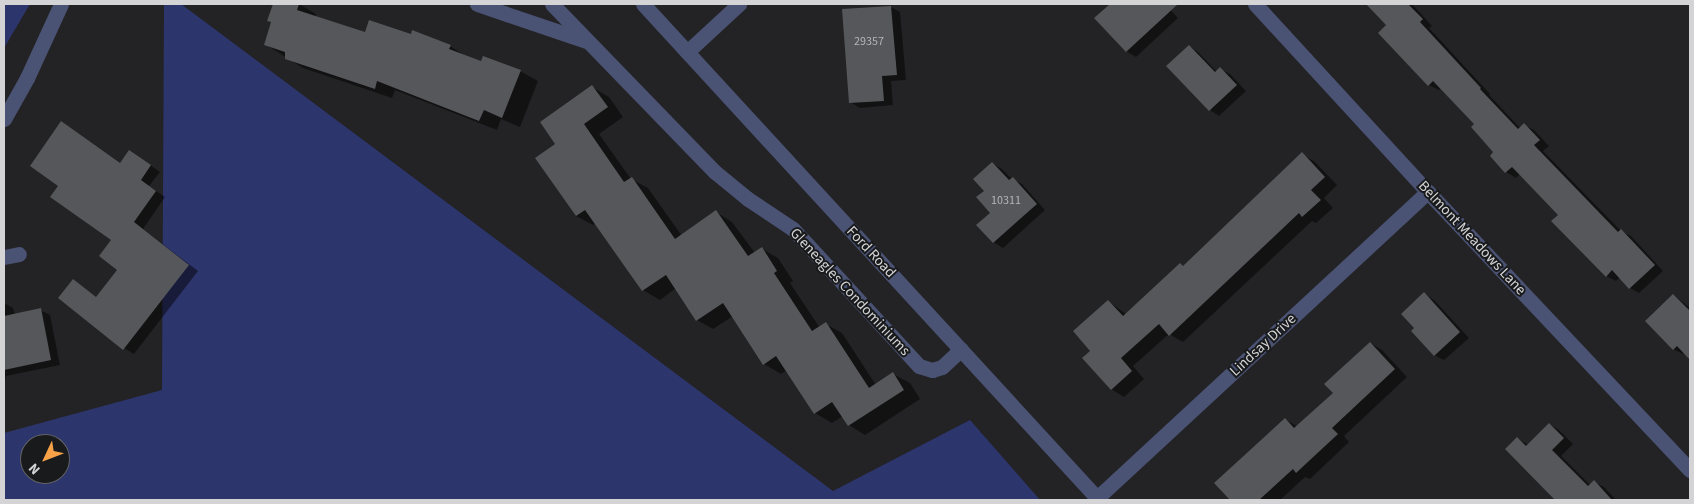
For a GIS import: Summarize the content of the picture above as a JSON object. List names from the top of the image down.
{
  "streets": {
    "street": [
      "Belmont Meadows Lane",
      "Ford Road",
      "Gleneagles Condominiums",
      "Lindsay Drive"
    ]
  },
  "crossings": [
    ["Belmont Meadows Lane", "Lindsay Drive"],
    ["Ford Road", "Gleneagles Condominiums"],
    ["Ford Road", "Lindsay Drive"]
  ],
  "house_numbers": ["29357", "10311"],
  "north": "bottom left"
}
